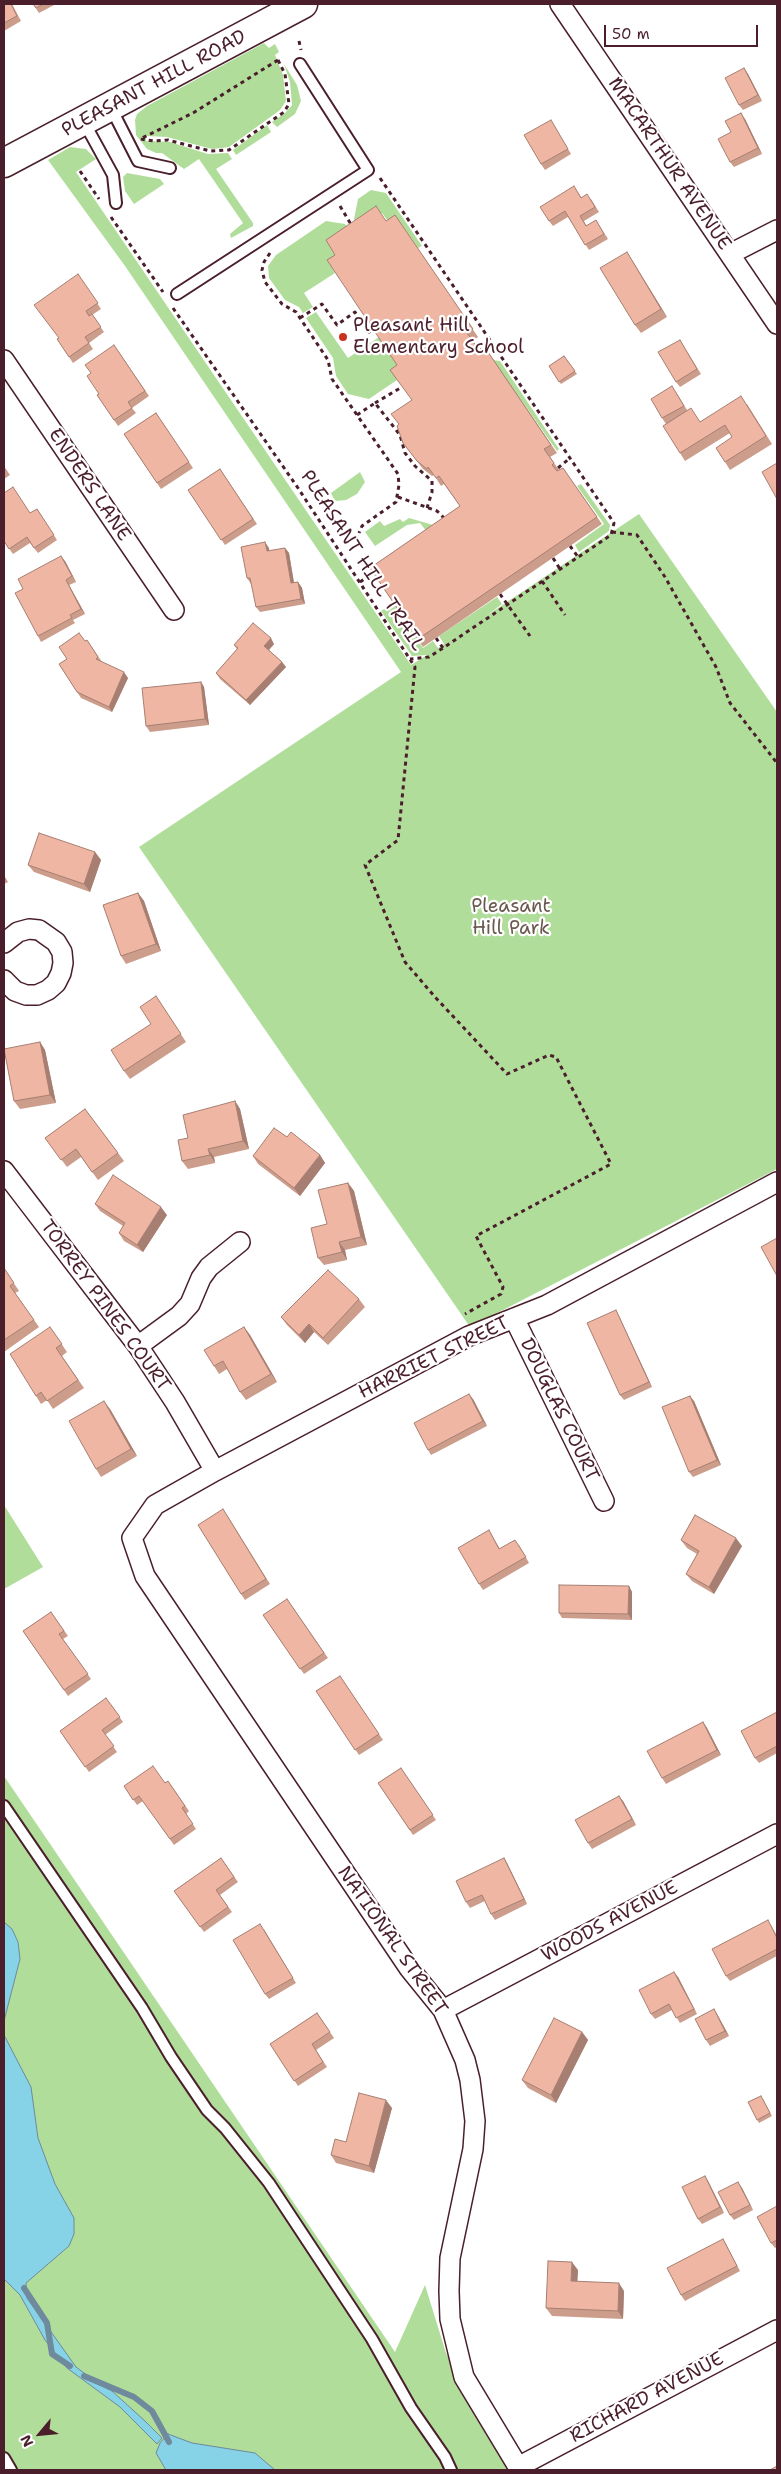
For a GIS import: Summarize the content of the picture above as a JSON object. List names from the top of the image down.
{
  "streets": {
    "street": [
      "PLEASANT HILL ROAD",
      "MACARTHUR AVENUE",
      "ENDERS LANE",
      "TORREY PINES COURT",
      "HARRIET STREET",
      "DOUGLAS COURT",
      "WOODS AVENUE",
      "NATIONAL STREET",
      "RICHARD AVENUE"
    ],
    "path": ["PLEASANT HILL TRAIL"]
  },
  "crossings": [
    ["TORREY PINES COURT", "HARRIET STREET"],
    ["HARRIET STREET", "DOUGLAS COURT"],
    ["HARRIET STREET", "NATIONAL STREET"],
    ["WOODS AVENUE", "NATIONAL STREET"],
    ["NATIONAL STREET", "RICHARD AVENUE"]
  ],
  "parks": ["Pleasant Hill Park"],
  "places": ["Pleasant Hill Elementary School"],
  "scale_bar": "50 m",
  "north": "bottom left"
}
